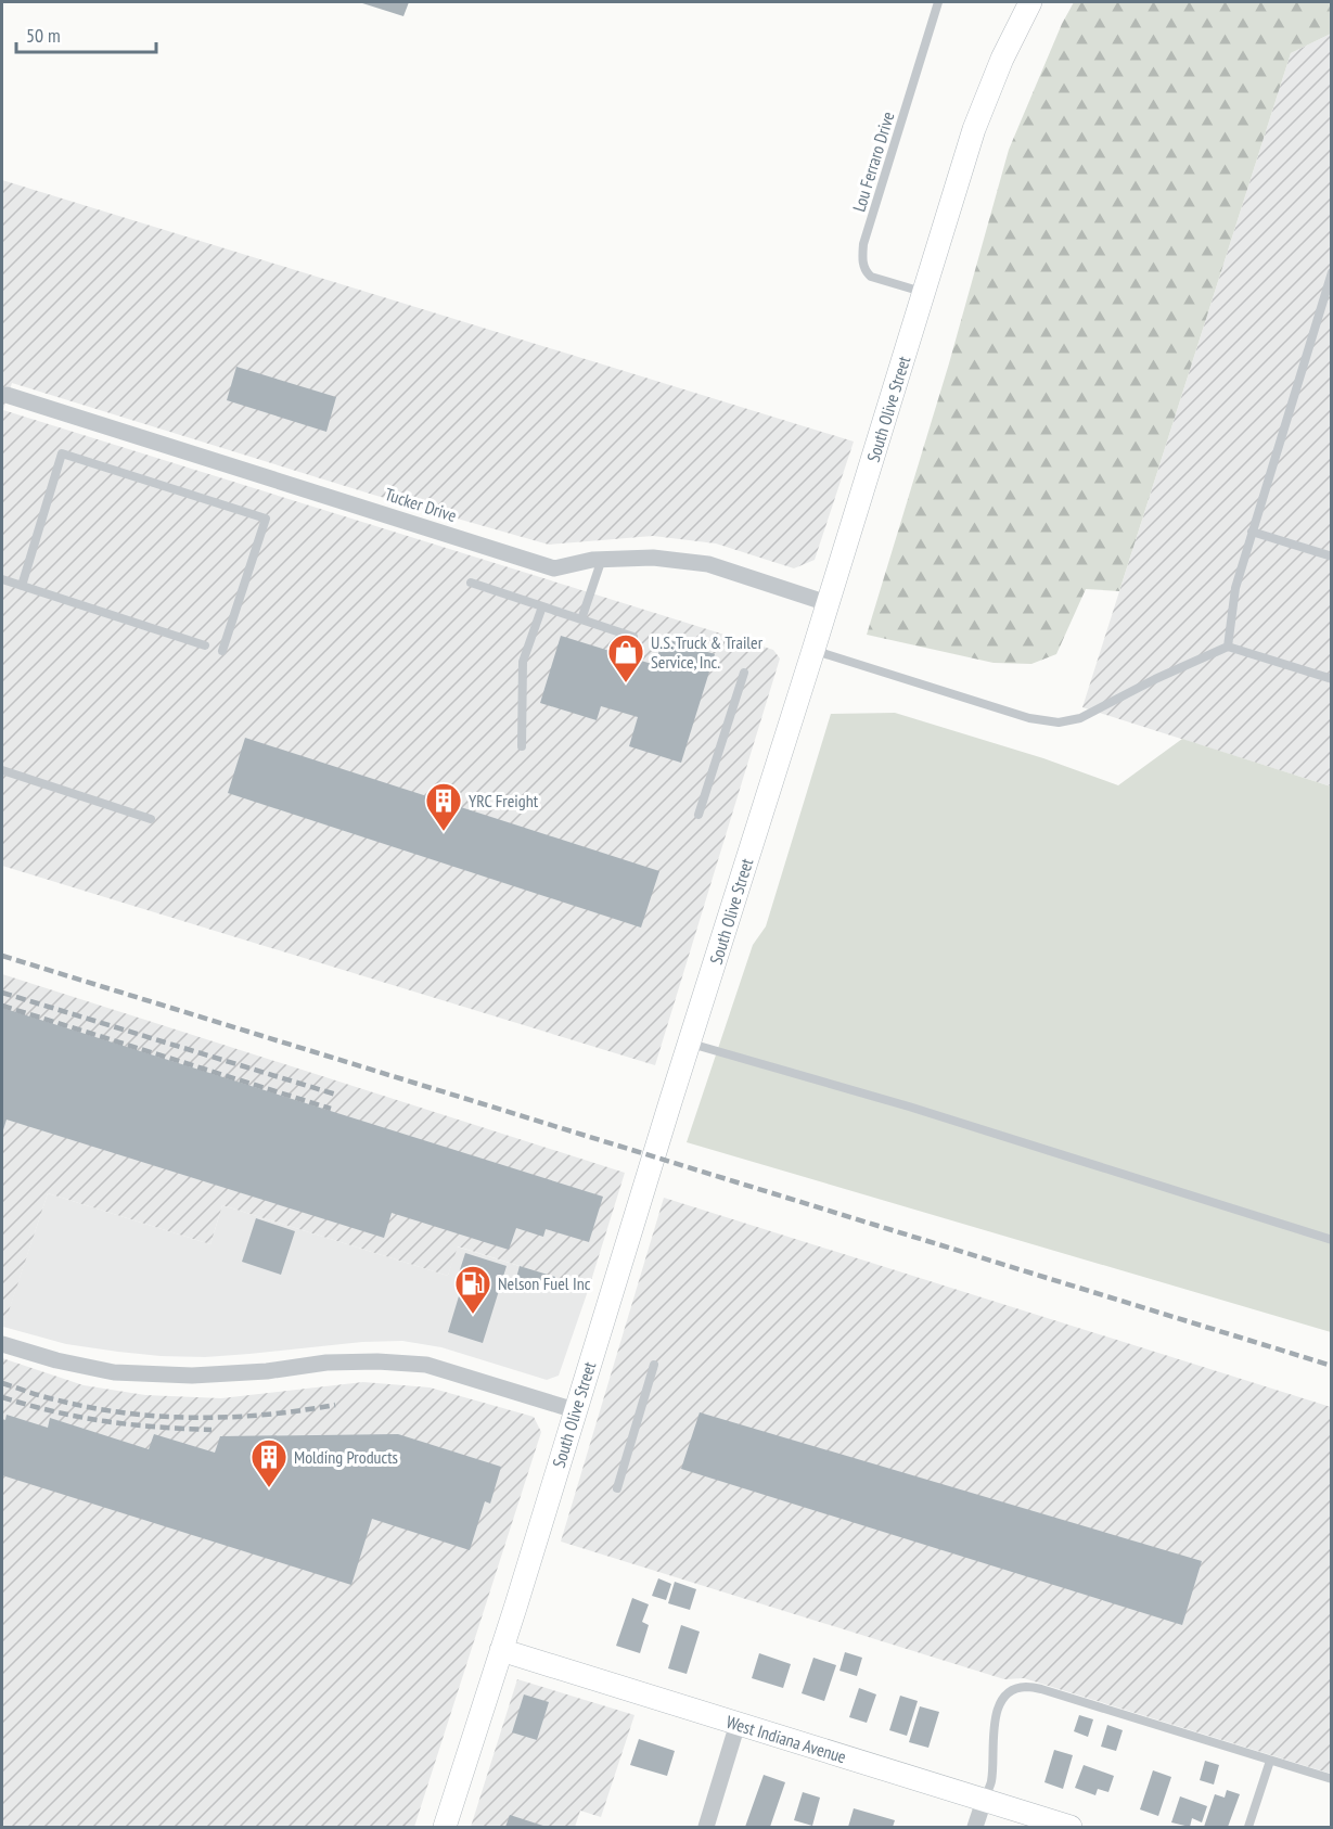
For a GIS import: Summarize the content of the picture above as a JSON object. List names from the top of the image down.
{
  "streets": {
    "street": ["South Olive Street", "Tucker Drive", "West Indiana Avenue"],
    "lane": ["Lou Ferraro Drive"]
  },
  "crossings": [
    ["Lou Ferraro Drive", "South Olive Street"],
    ["South Olive Street", "Tucker Drive"],
    ["South Olive Street", "West Indiana Avenue"]
  ],
  "places": {
    "shop": ["U.S. Truck & Trailer Service, Inc."],
    "building": ["YRC Freight", "Molding Products"],
    "fuel station": ["Nelson Fuel Inc"]
  },
  "scale_bar": "50 m"
}
